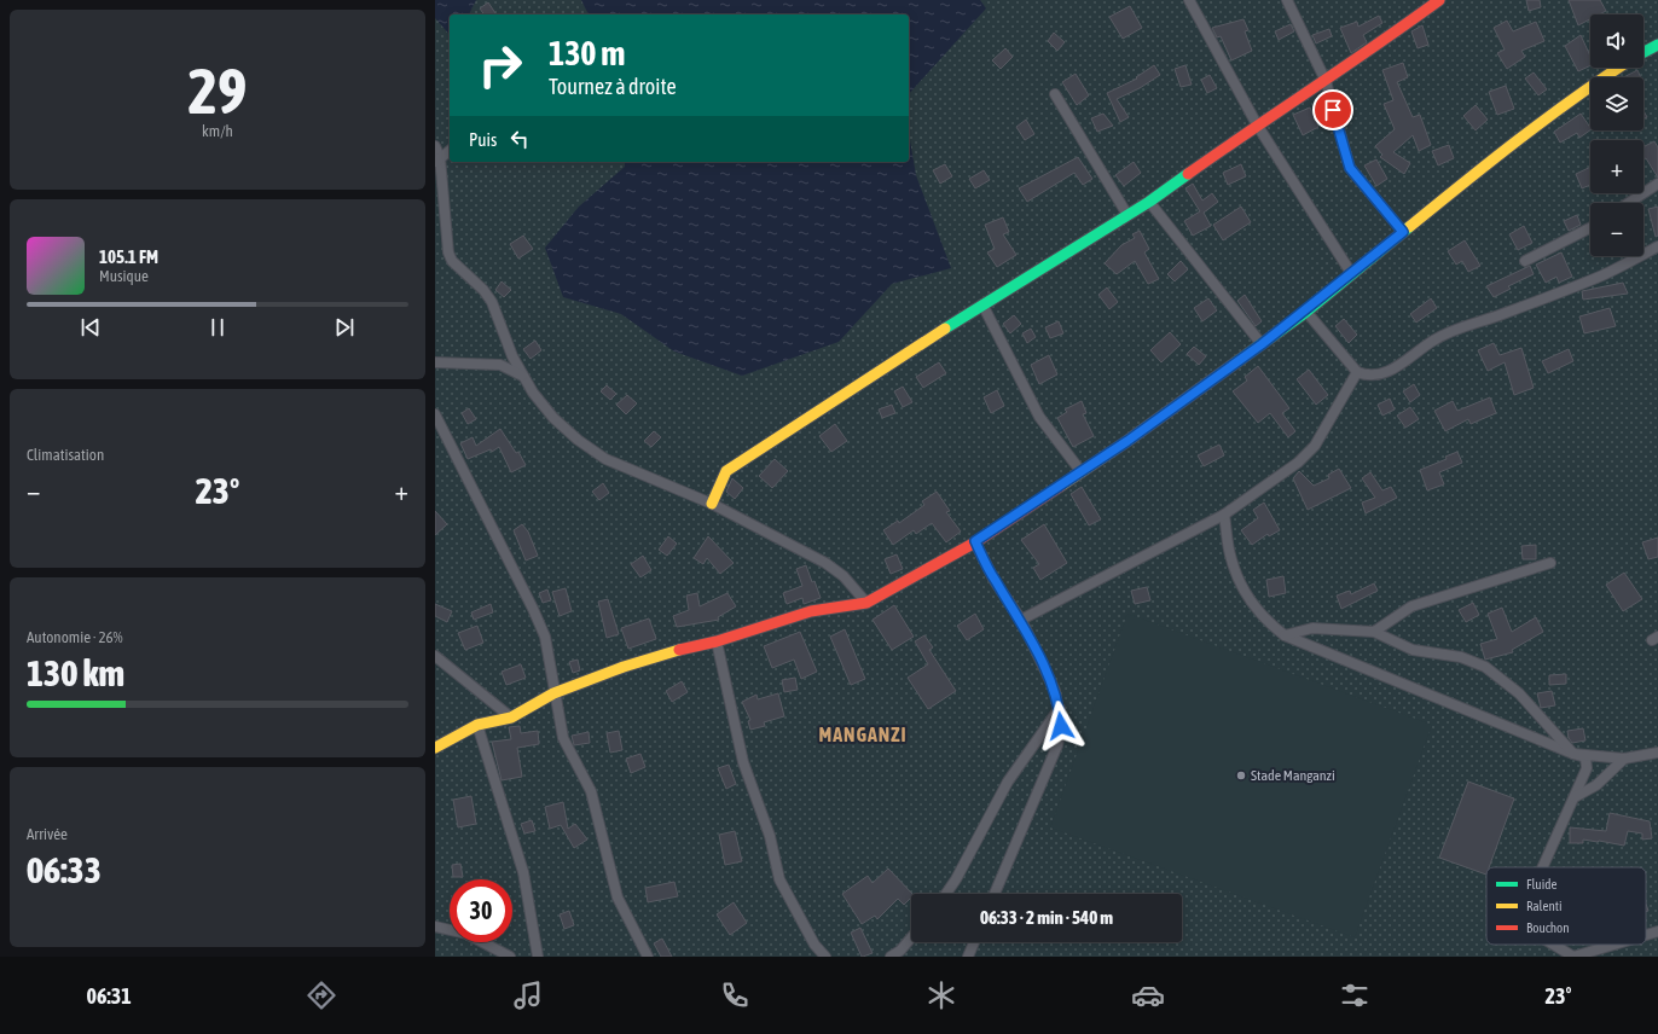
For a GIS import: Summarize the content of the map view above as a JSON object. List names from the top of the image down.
{
  "districts": ["MANGANZI"],
  "places": ["Stade Manganzi"],
  "legend": ["Fluide", "Ralenti", "Bouchon"],
  "page": {
    "tile": [
      ["29", "km/h"],
      "Climatisation",
      ["Autonomie · 26%", "130 km"],
      ["Arrivée", "06:33"]
    ],
    "map_buttons": ["+", "−"],
    "turn": ["130 m", "Tournez à droite"],
    "then": "Puis",
    "song": ["105.1 FM", "Musique"],
    "heat": ["−", "23°", "+"],
    "limit": "30",
    "trip": "06:33 · 2 min · 540 m",
    "tabs": ["06:31", "23°"]
  }
}
